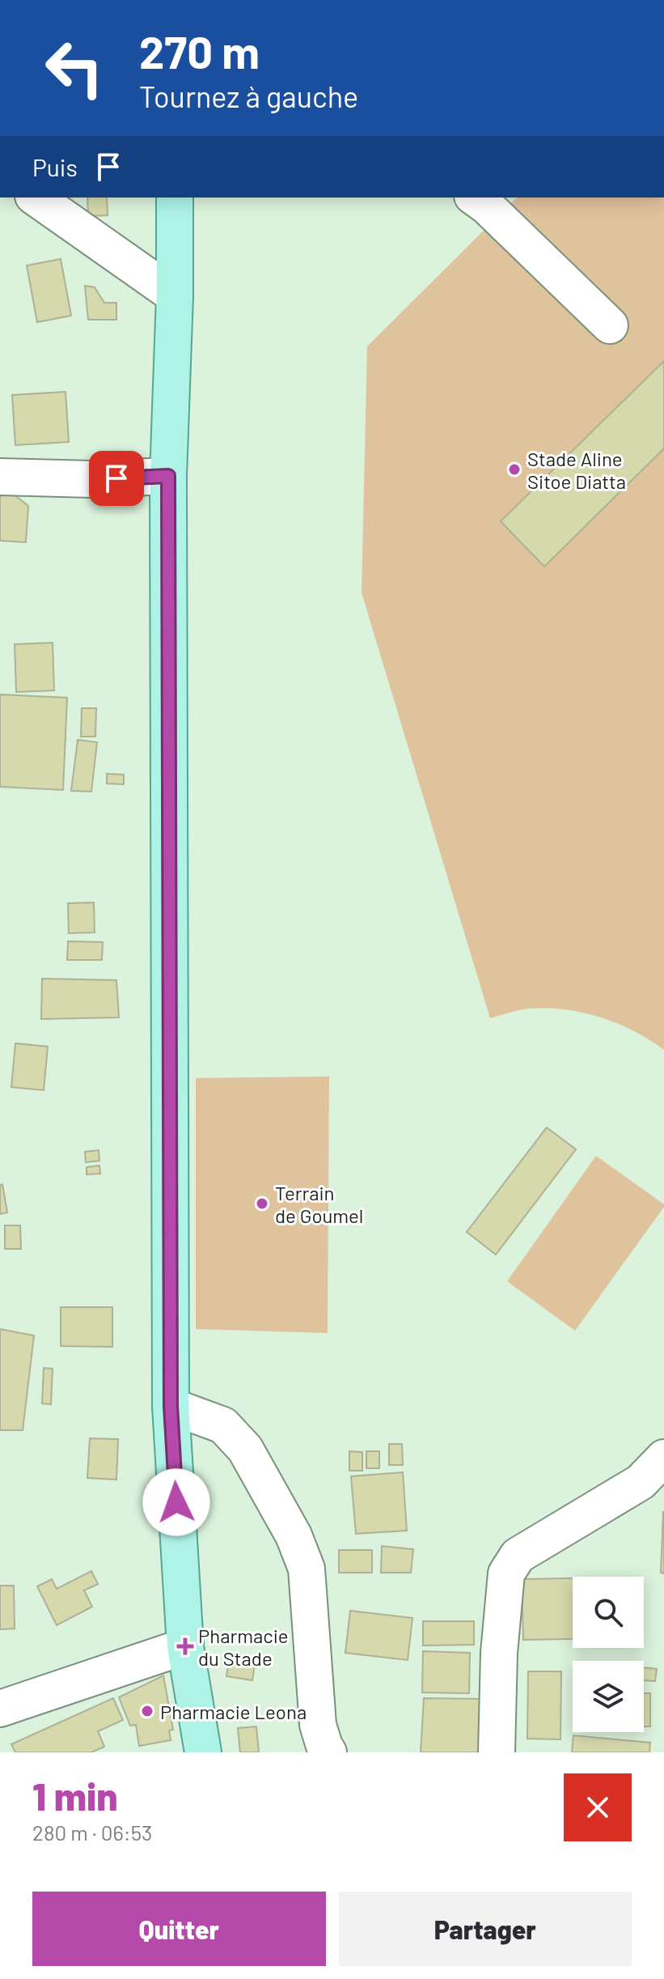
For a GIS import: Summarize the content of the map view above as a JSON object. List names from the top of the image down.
{
  "places": {
    "other": ["Stade Aline Sitoe Diatta", "Terrain de Goumel", "Pharmacie Leona"],
    "health": ["Pharmacie du Stade"]
  },
  "page": {
    "turn": ["270 m", "Tournez à gauche"],
    "then": "Puis",
    "heading": ["1 min", "280 m · 06:53"],
    "buttons": ["Quitter", "Partager"]
  }
}
